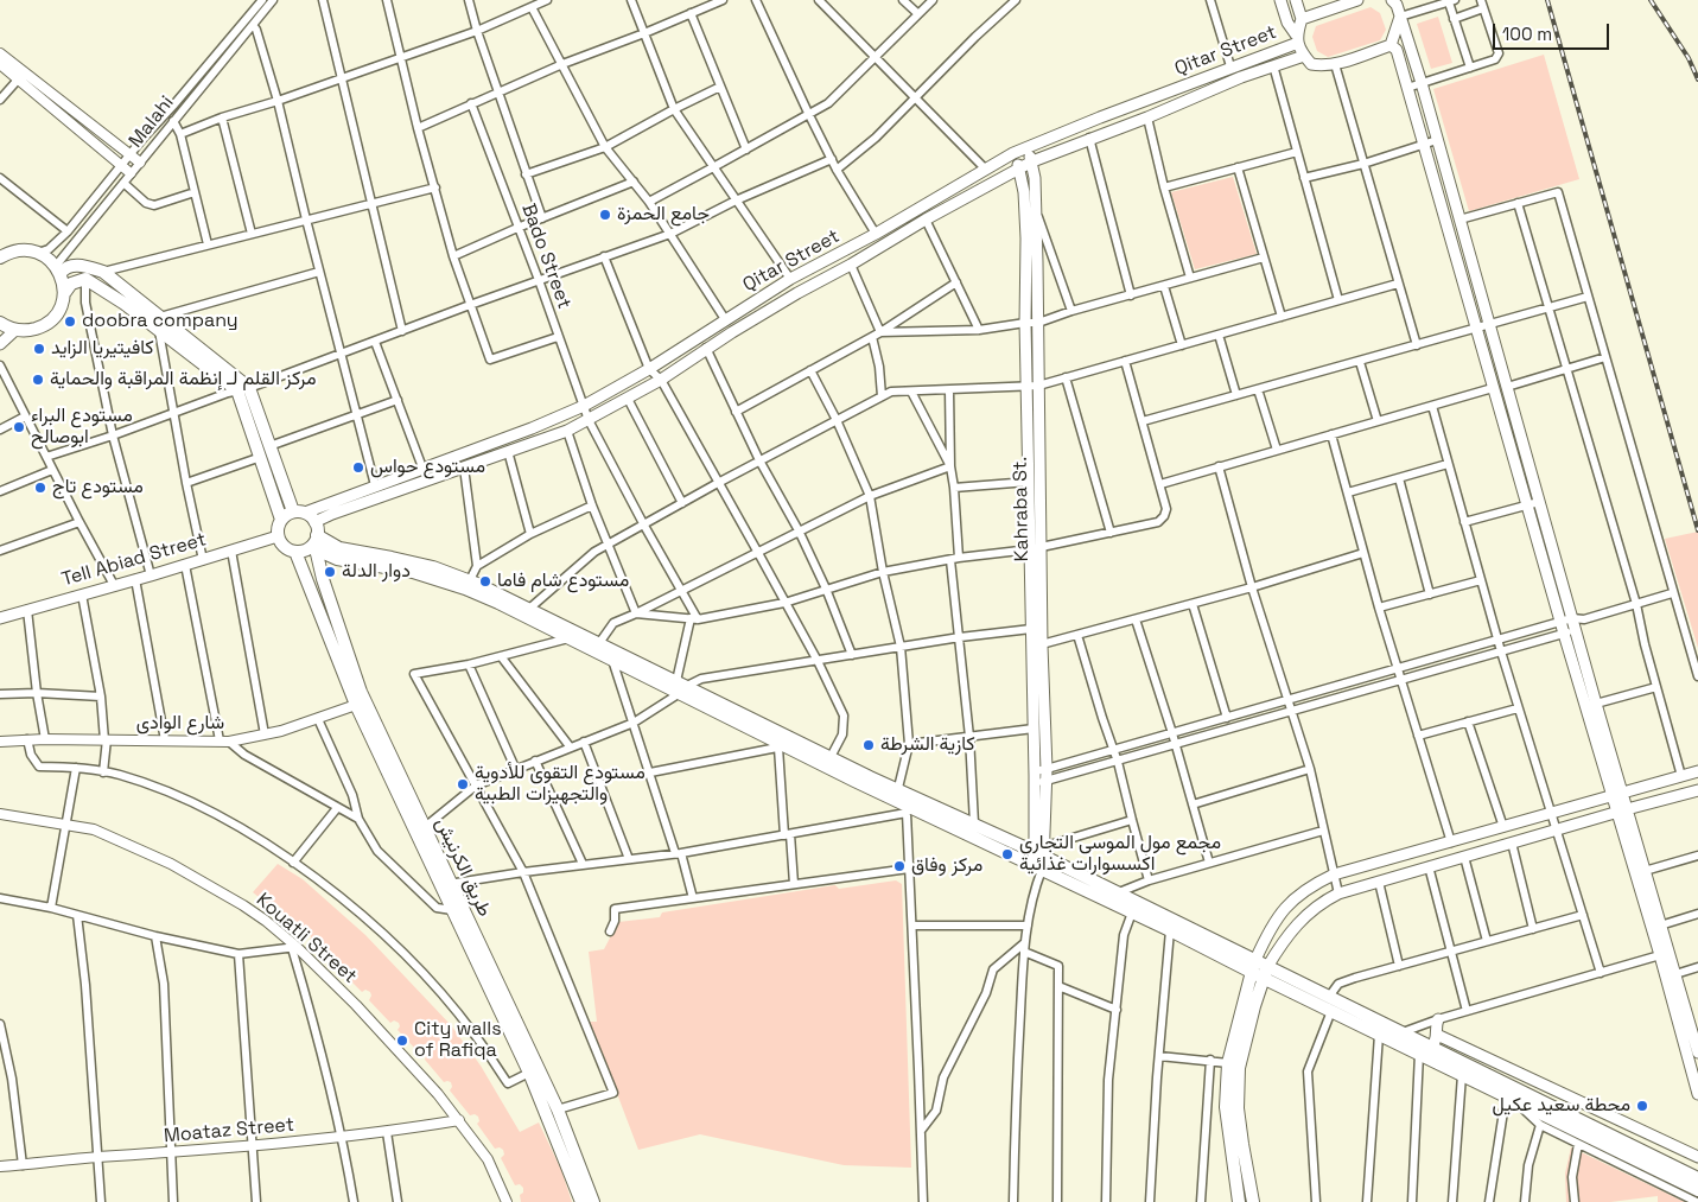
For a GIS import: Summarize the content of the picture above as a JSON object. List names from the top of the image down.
{
  "streets": {
    "main road": [
      "Qitar Street",
      "Kahraba St.",
      "Tell Abiad Street",
      "طريق الكرنيش"
    ],
    "street": [
      "Malahi",
      "Bado Street",
      "شارع الوادى",
      "Kouatli Street",
      "Moataz Street"
    ]
  },
  "crossings": [
    ["Qitar Street", "Bado Street"],
    ["Qitar Street", "Kahraba St."],
    ["Qitar Street", "Tell Abiad Street"],
    ["Qitar Street", "طريق الكرنيش"],
    ["Tell Abiad Street", "طريق الكرنيش"],
    ["شارع الوادى", "طريق الكرنيش"],
    ["Kouatli Street", "Moataz Street"]
  ],
  "places": [
    "جامع الحمزة",
    "doobra company",
    "كافيتيريا الزايد",
    "مركز القلم لـ إنظمة المراقبة والحماية",
    "مستودع البراء ابوصالح",
    "مستودع حواس",
    "مستودع تاج",
    "دوار الدلة",
    "مستودع شام فاما",
    "كازية الشرطة",
    "مستودع التقوى للأدوية والتجهيزات الطبية",
    "مجمع مول الموسى التجاري اكسسوارات غذائية",
    "مركز وفاق",
    "City walls of Rafiqa",
    "محطة سعيد عكيل"
  ],
  "scale_bar": "100 m"
}
